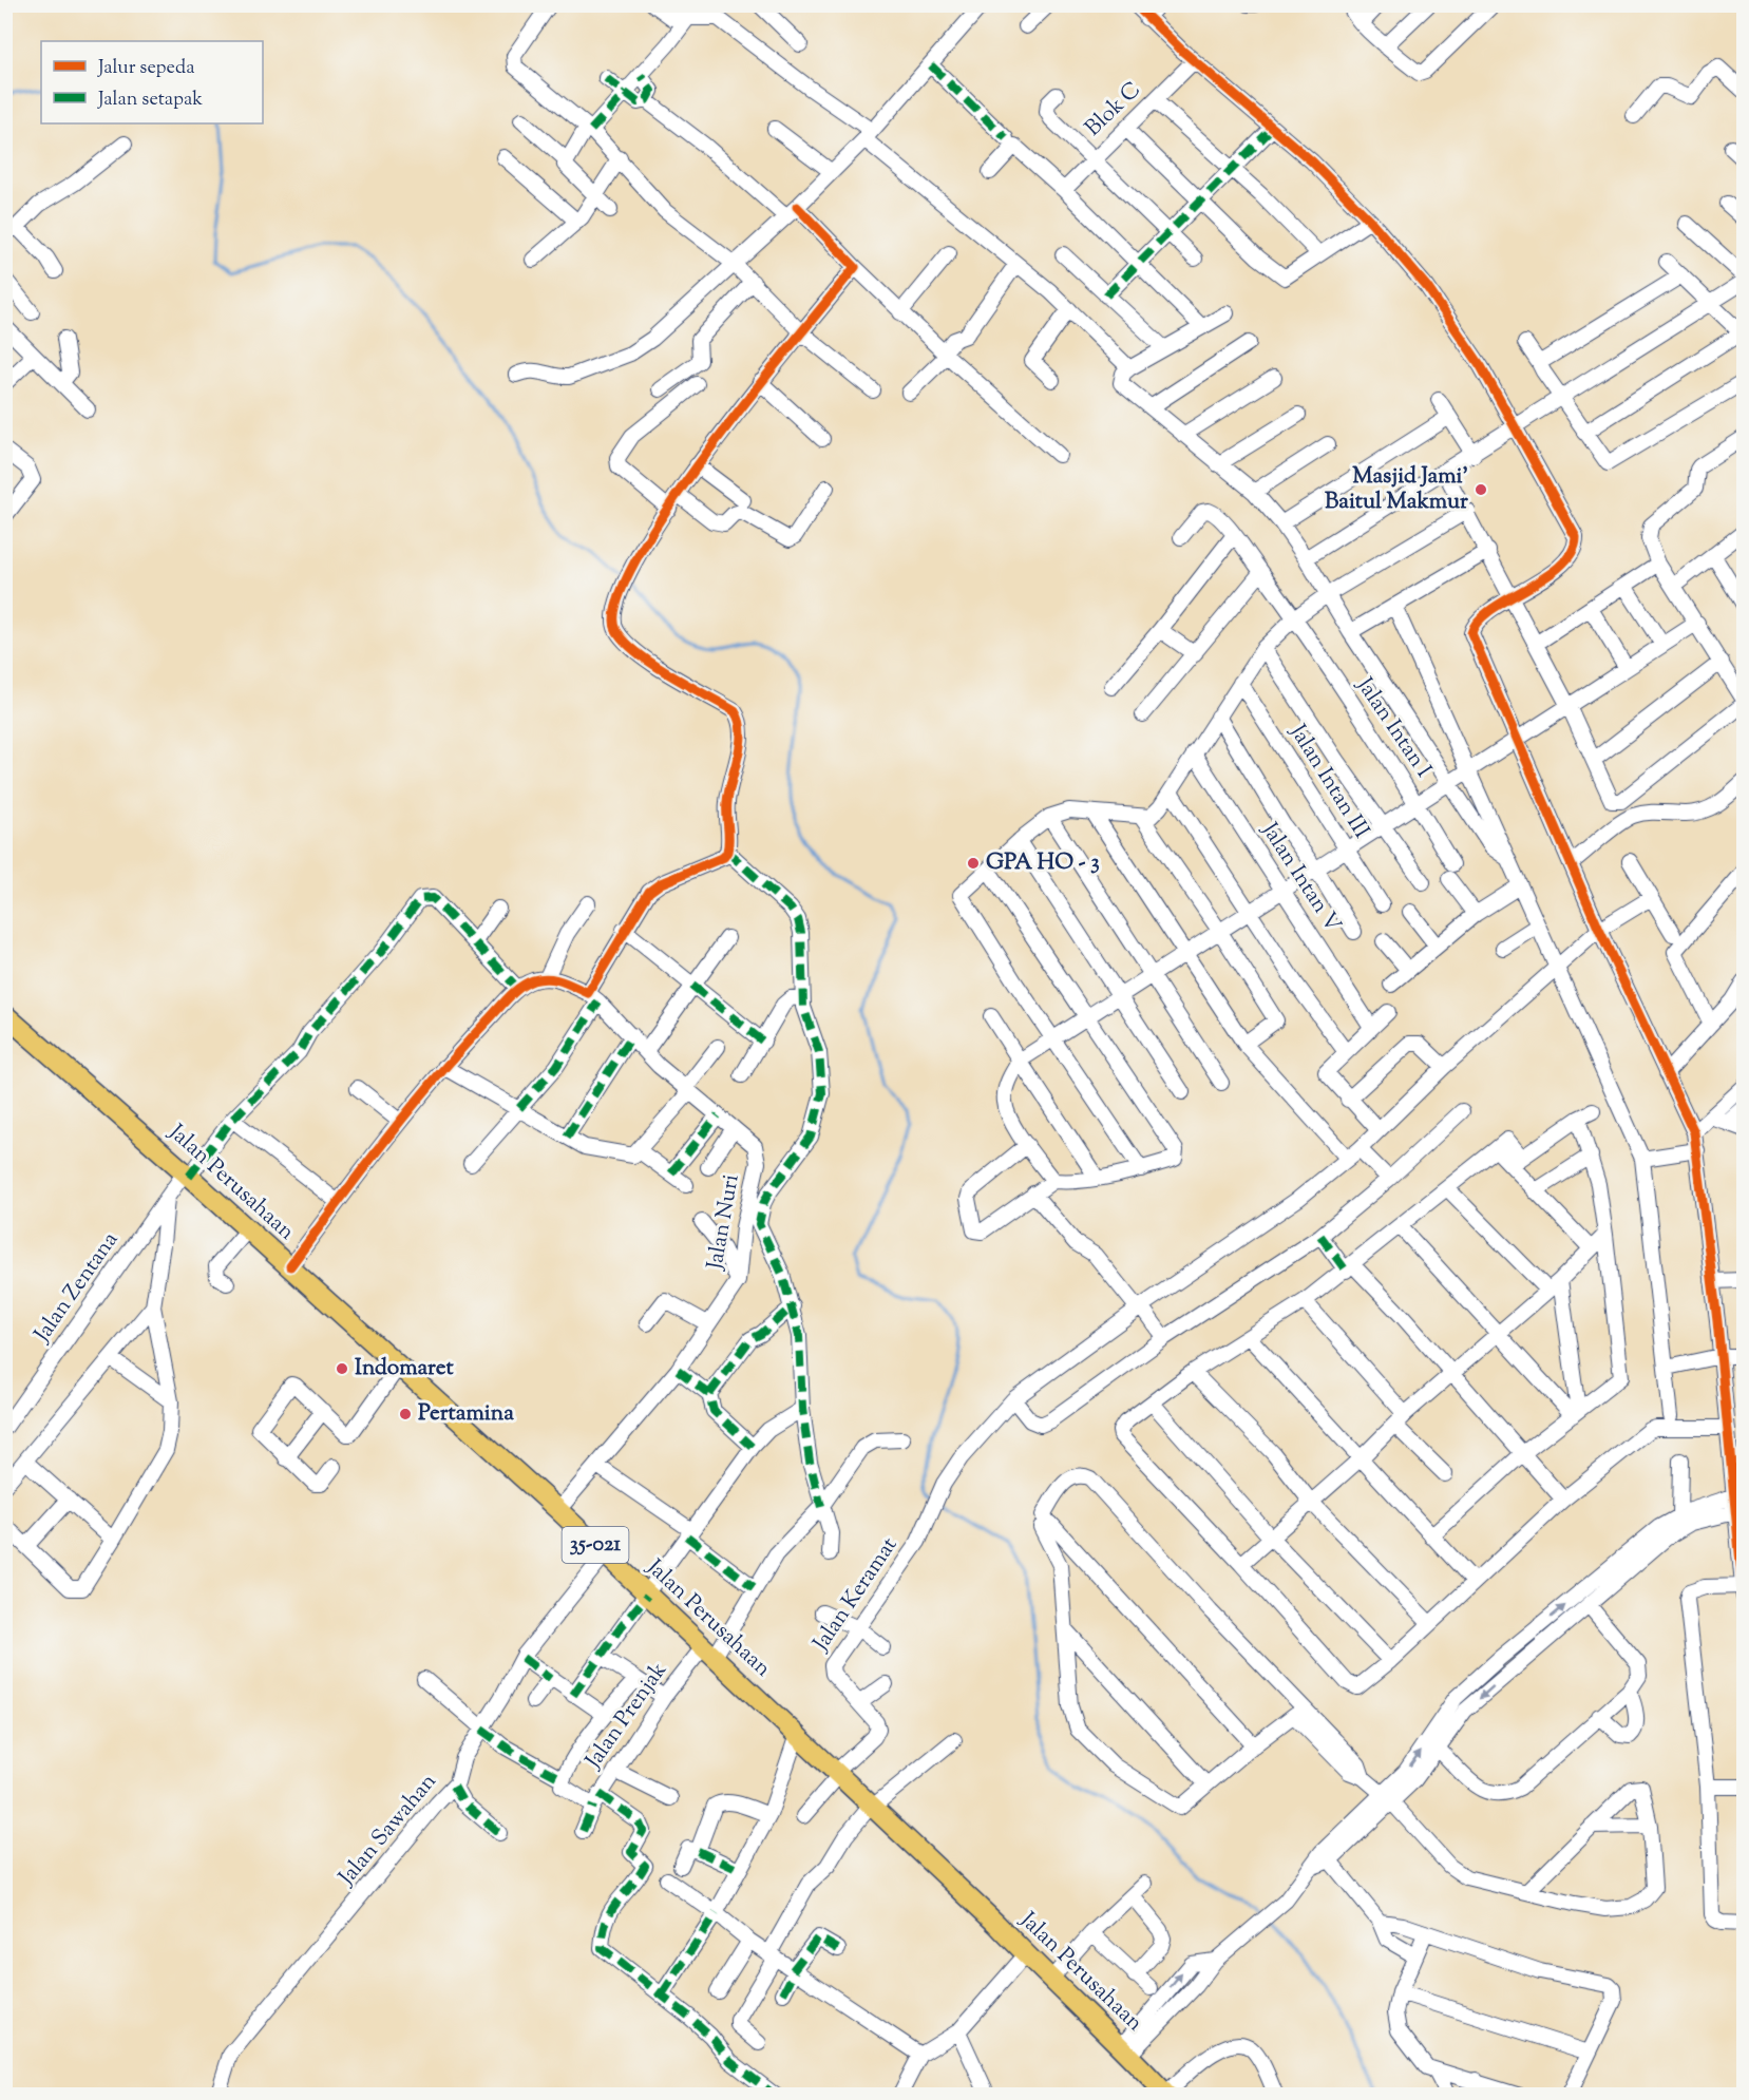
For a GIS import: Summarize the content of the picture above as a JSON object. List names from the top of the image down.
{
  "streets": {
    "main road": ["Jalan Perusahaan", "35-021"],
    "street": [
      "Blok C",
      "Jalan Intan I",
      "Jalan Intan III",
      "Jalan Intan V",
      "Jalan Nuri",
      "Jalan Zentana",
      "Jalan Keramat",
      "Jalan Prenjak",
      "Jalan Sawahan"
    ]
  },
  "crossings": [
    ["Jalan Perusahaan", "Jalan Nuri"],
    ["Jalan Perusahaan", "Jalan Zentana"],
    ["Jalan Perusahaan", "Jalan Keramat"],
    ["Jalan Perusahaan", "Jalan Prenjak"],
    ["Jalan Perusahaan", "Jalan Sawahan"]
  ],
  "places": [
    "Masjid Jami' Baitul Makmur",
    "GPA HO - 3",
    "Indomaret",
    "Pertamina"
  ],
  "legend": ["Jalur sepeda", "Jalan setapak"]
}
